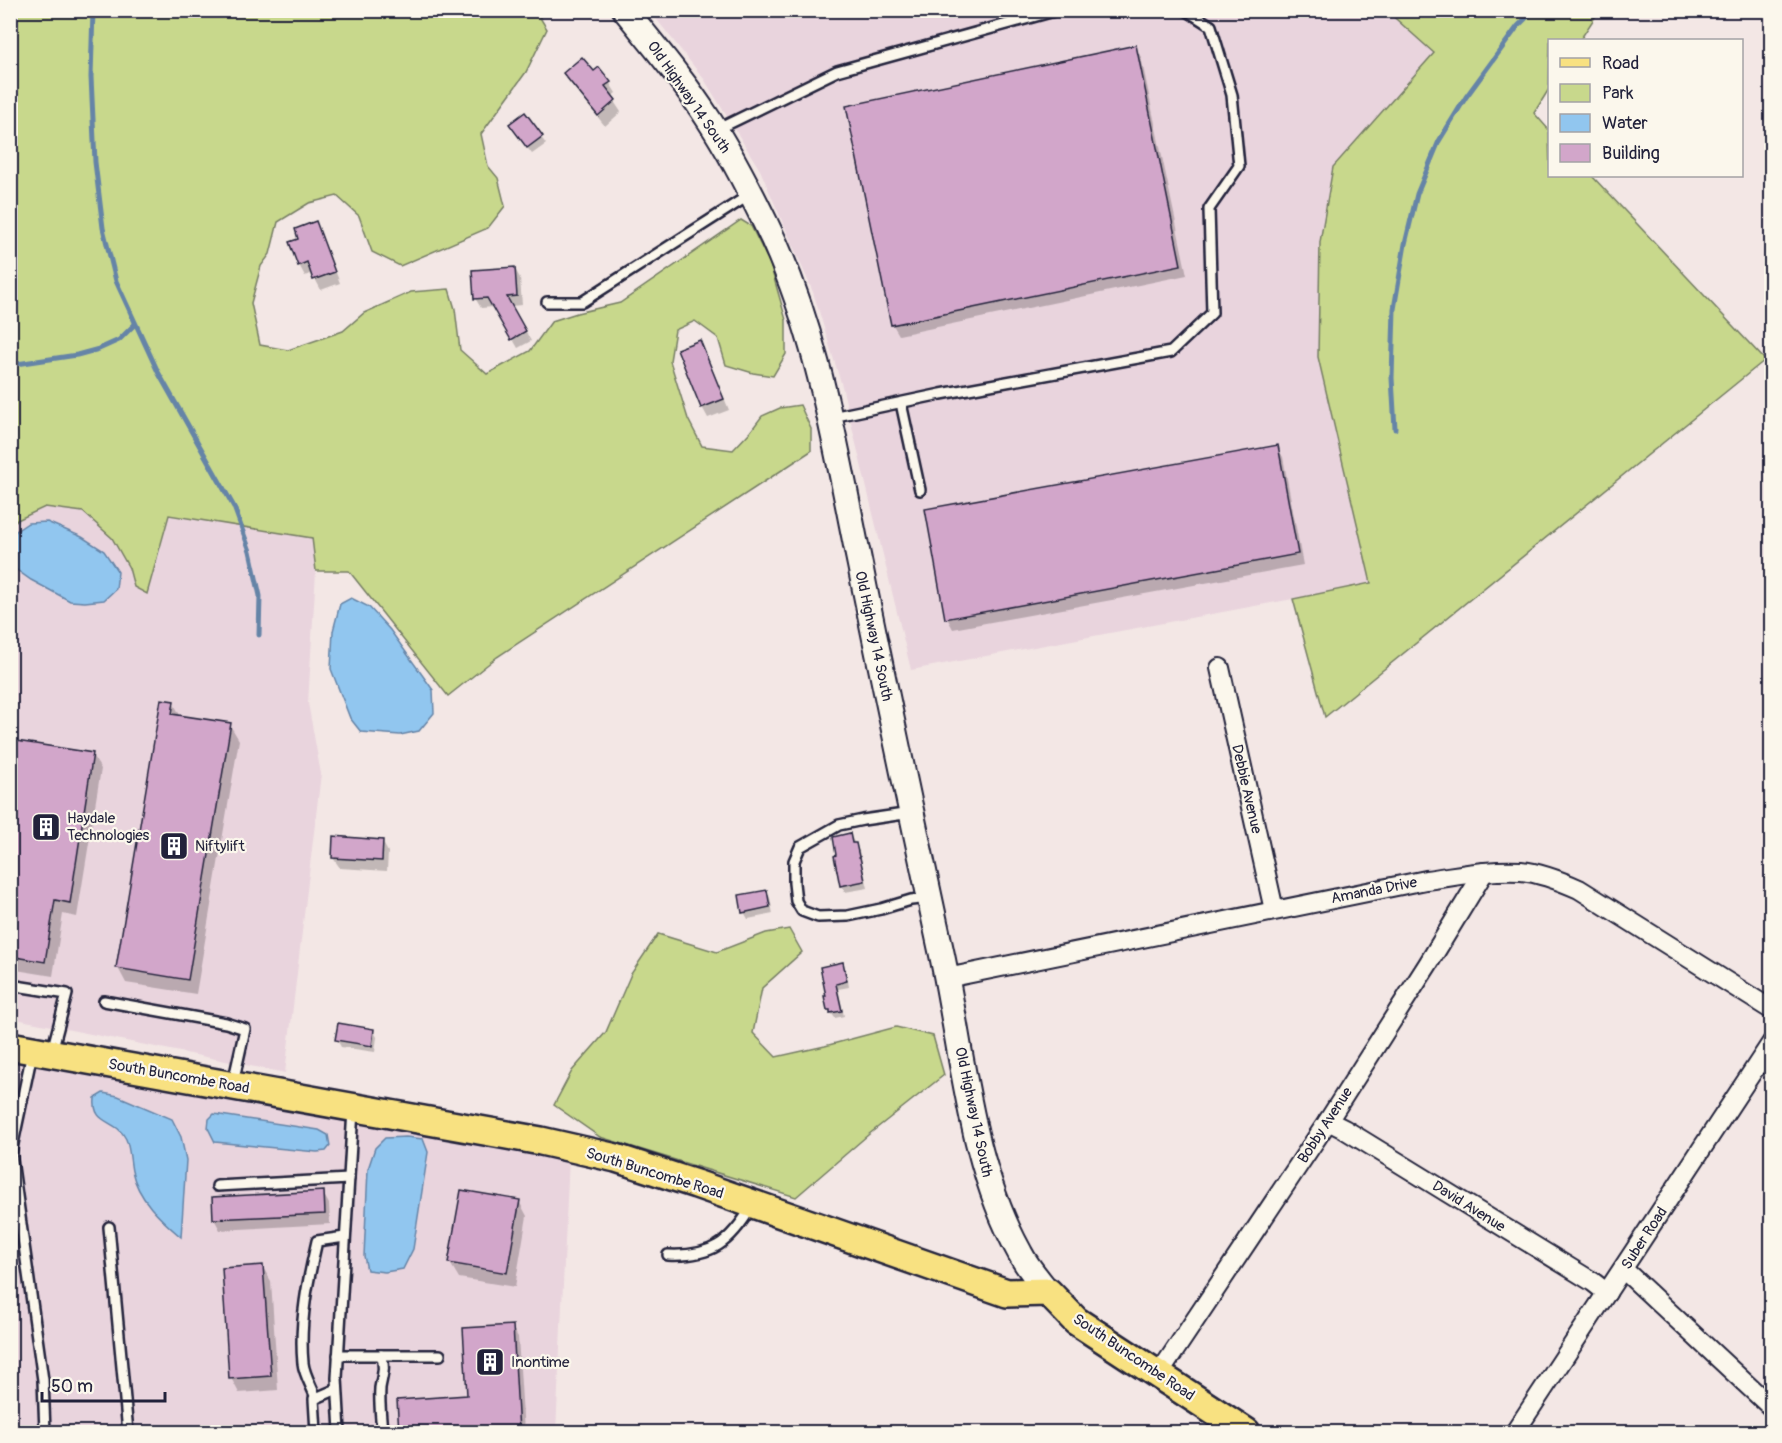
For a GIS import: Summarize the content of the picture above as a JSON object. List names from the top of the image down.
{
  "streets": {
    "main road": ["South Buncombe Road"],
    "street": [
      "Old Highway 14 South",
      "Debbie Avenue",
      "Amanda Drive",
      "Bobby Avenue",
      "David Avenue",
      "Suber Road"
    ]
  },
  "crossings": [
    ["Old Highway 14 South", "Amanda Drive"],
    ["Old Highway 14 South", "South Buncombe Road"],
    ["Debbie Avenue", "Amanda Drive"],
    ["Amanda Drive", "Bobby Avenue"],
    ["South Buncombe Road", "Bobby Avenue"],
    ["Bobby Avenue", "David Avenue"],
    ["David Avenue", "Suber Road"]
  ],
  "places": {
    "building": ["Haydale Technologies", "Niftylift", "Inontime"]
  },
  "legend": [
    "Road",
    "Park",
    "Water",
    "Building"
  ],
  "scale_bar": "50 m"
}
